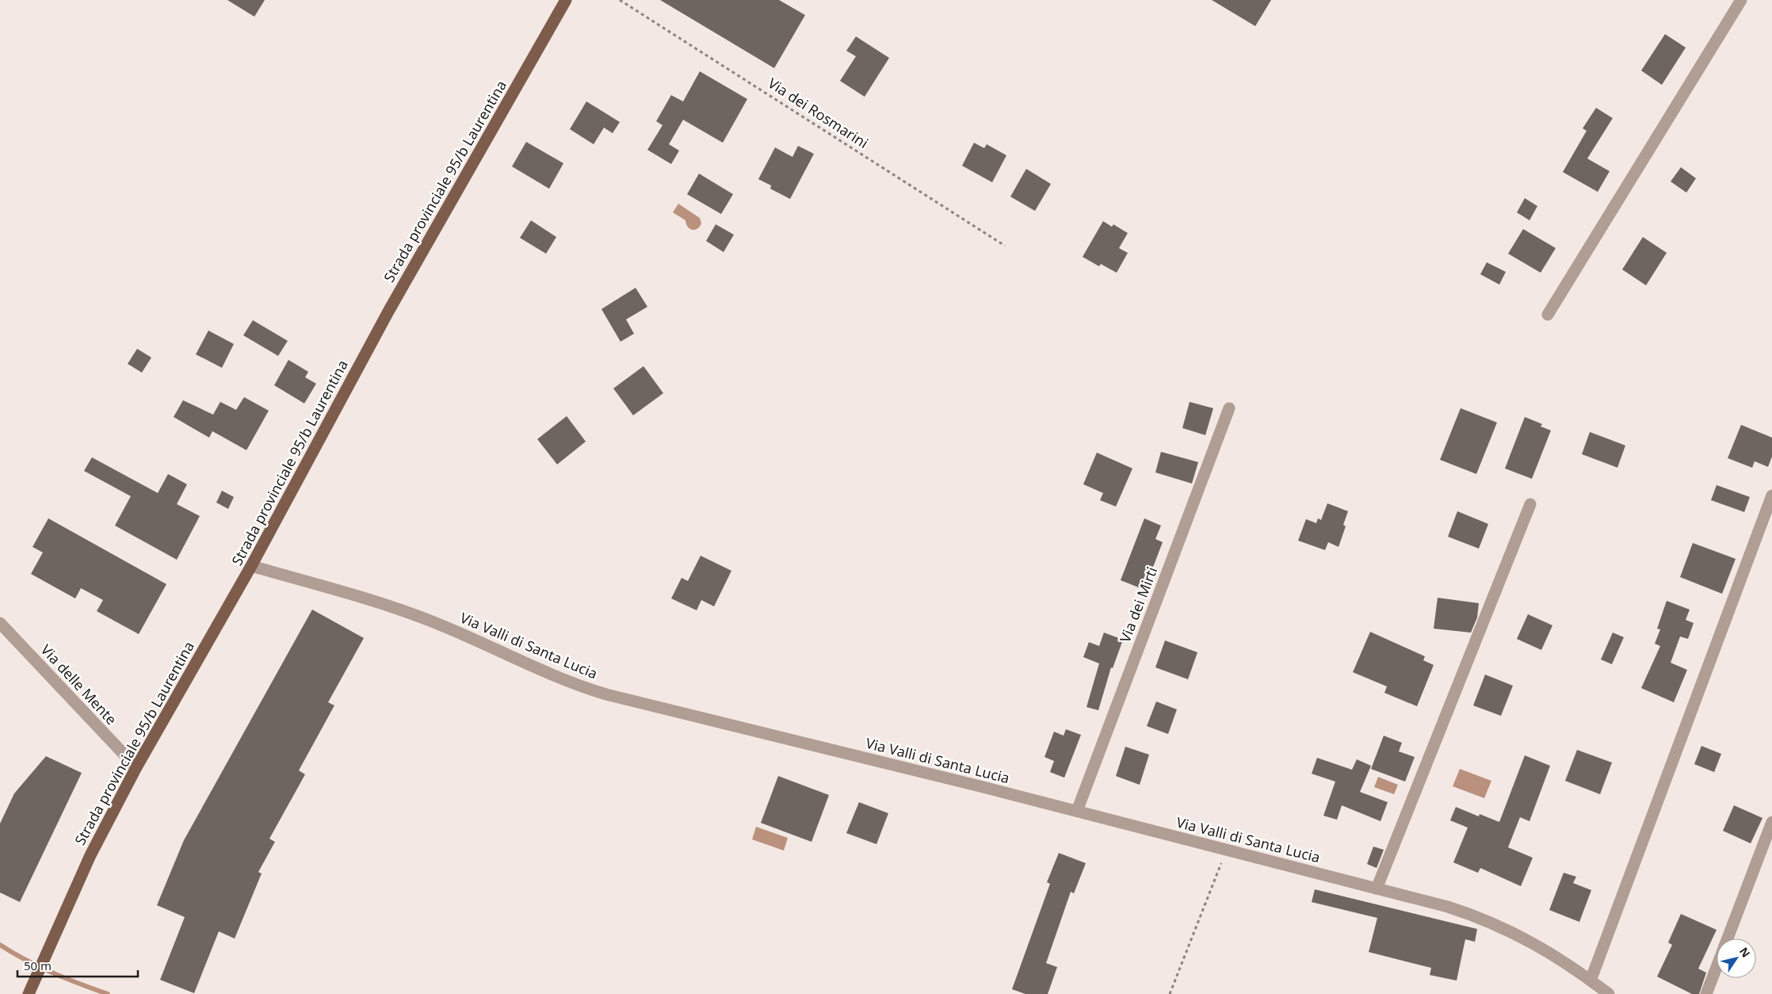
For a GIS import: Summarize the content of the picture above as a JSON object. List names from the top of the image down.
{
  "streets": {
    "main road": ["Strada provinciale 95/b Laurentina"],
    "street": ["Via dei Mirti", "Via Valli di Santa Lucia", "Via delle Mente"],
    "path": ["Via dei Rosmarini"]
  },
  "crossings": [
    ["Strada provinciale 95/b Laurentina", "Via Valli di Santa Lucia"],
    ["Strada provinciale 95/b Laurentina", "Via delle Mente"],
    ["Via dei Mirti", "Via Valli di Santa Lucia"]
  ],
  "scale_bar": "50 m",
  "north": "top right"
}
